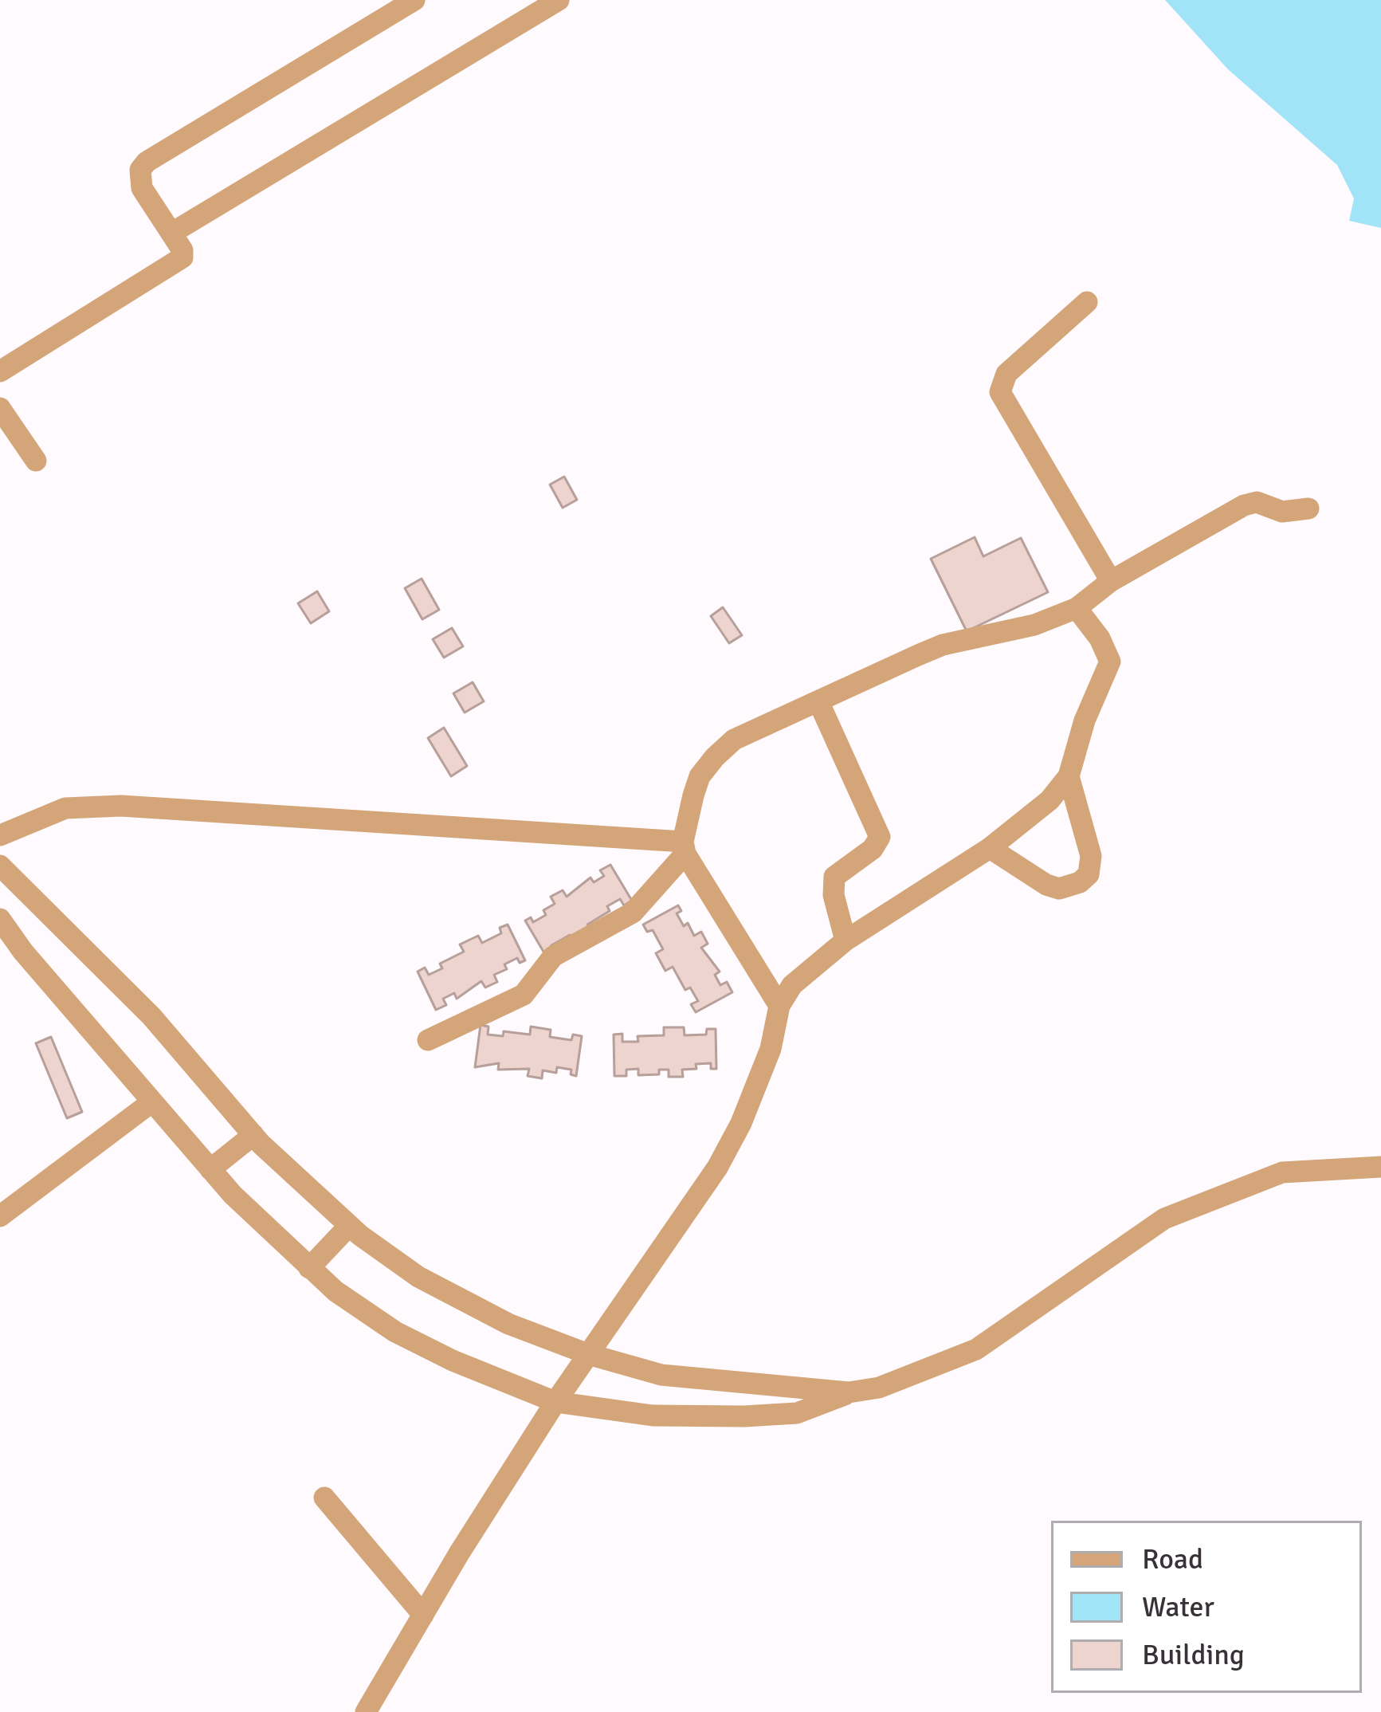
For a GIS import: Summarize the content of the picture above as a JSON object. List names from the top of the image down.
{
  "legend": ["Road", "Water", "Building"]
}
